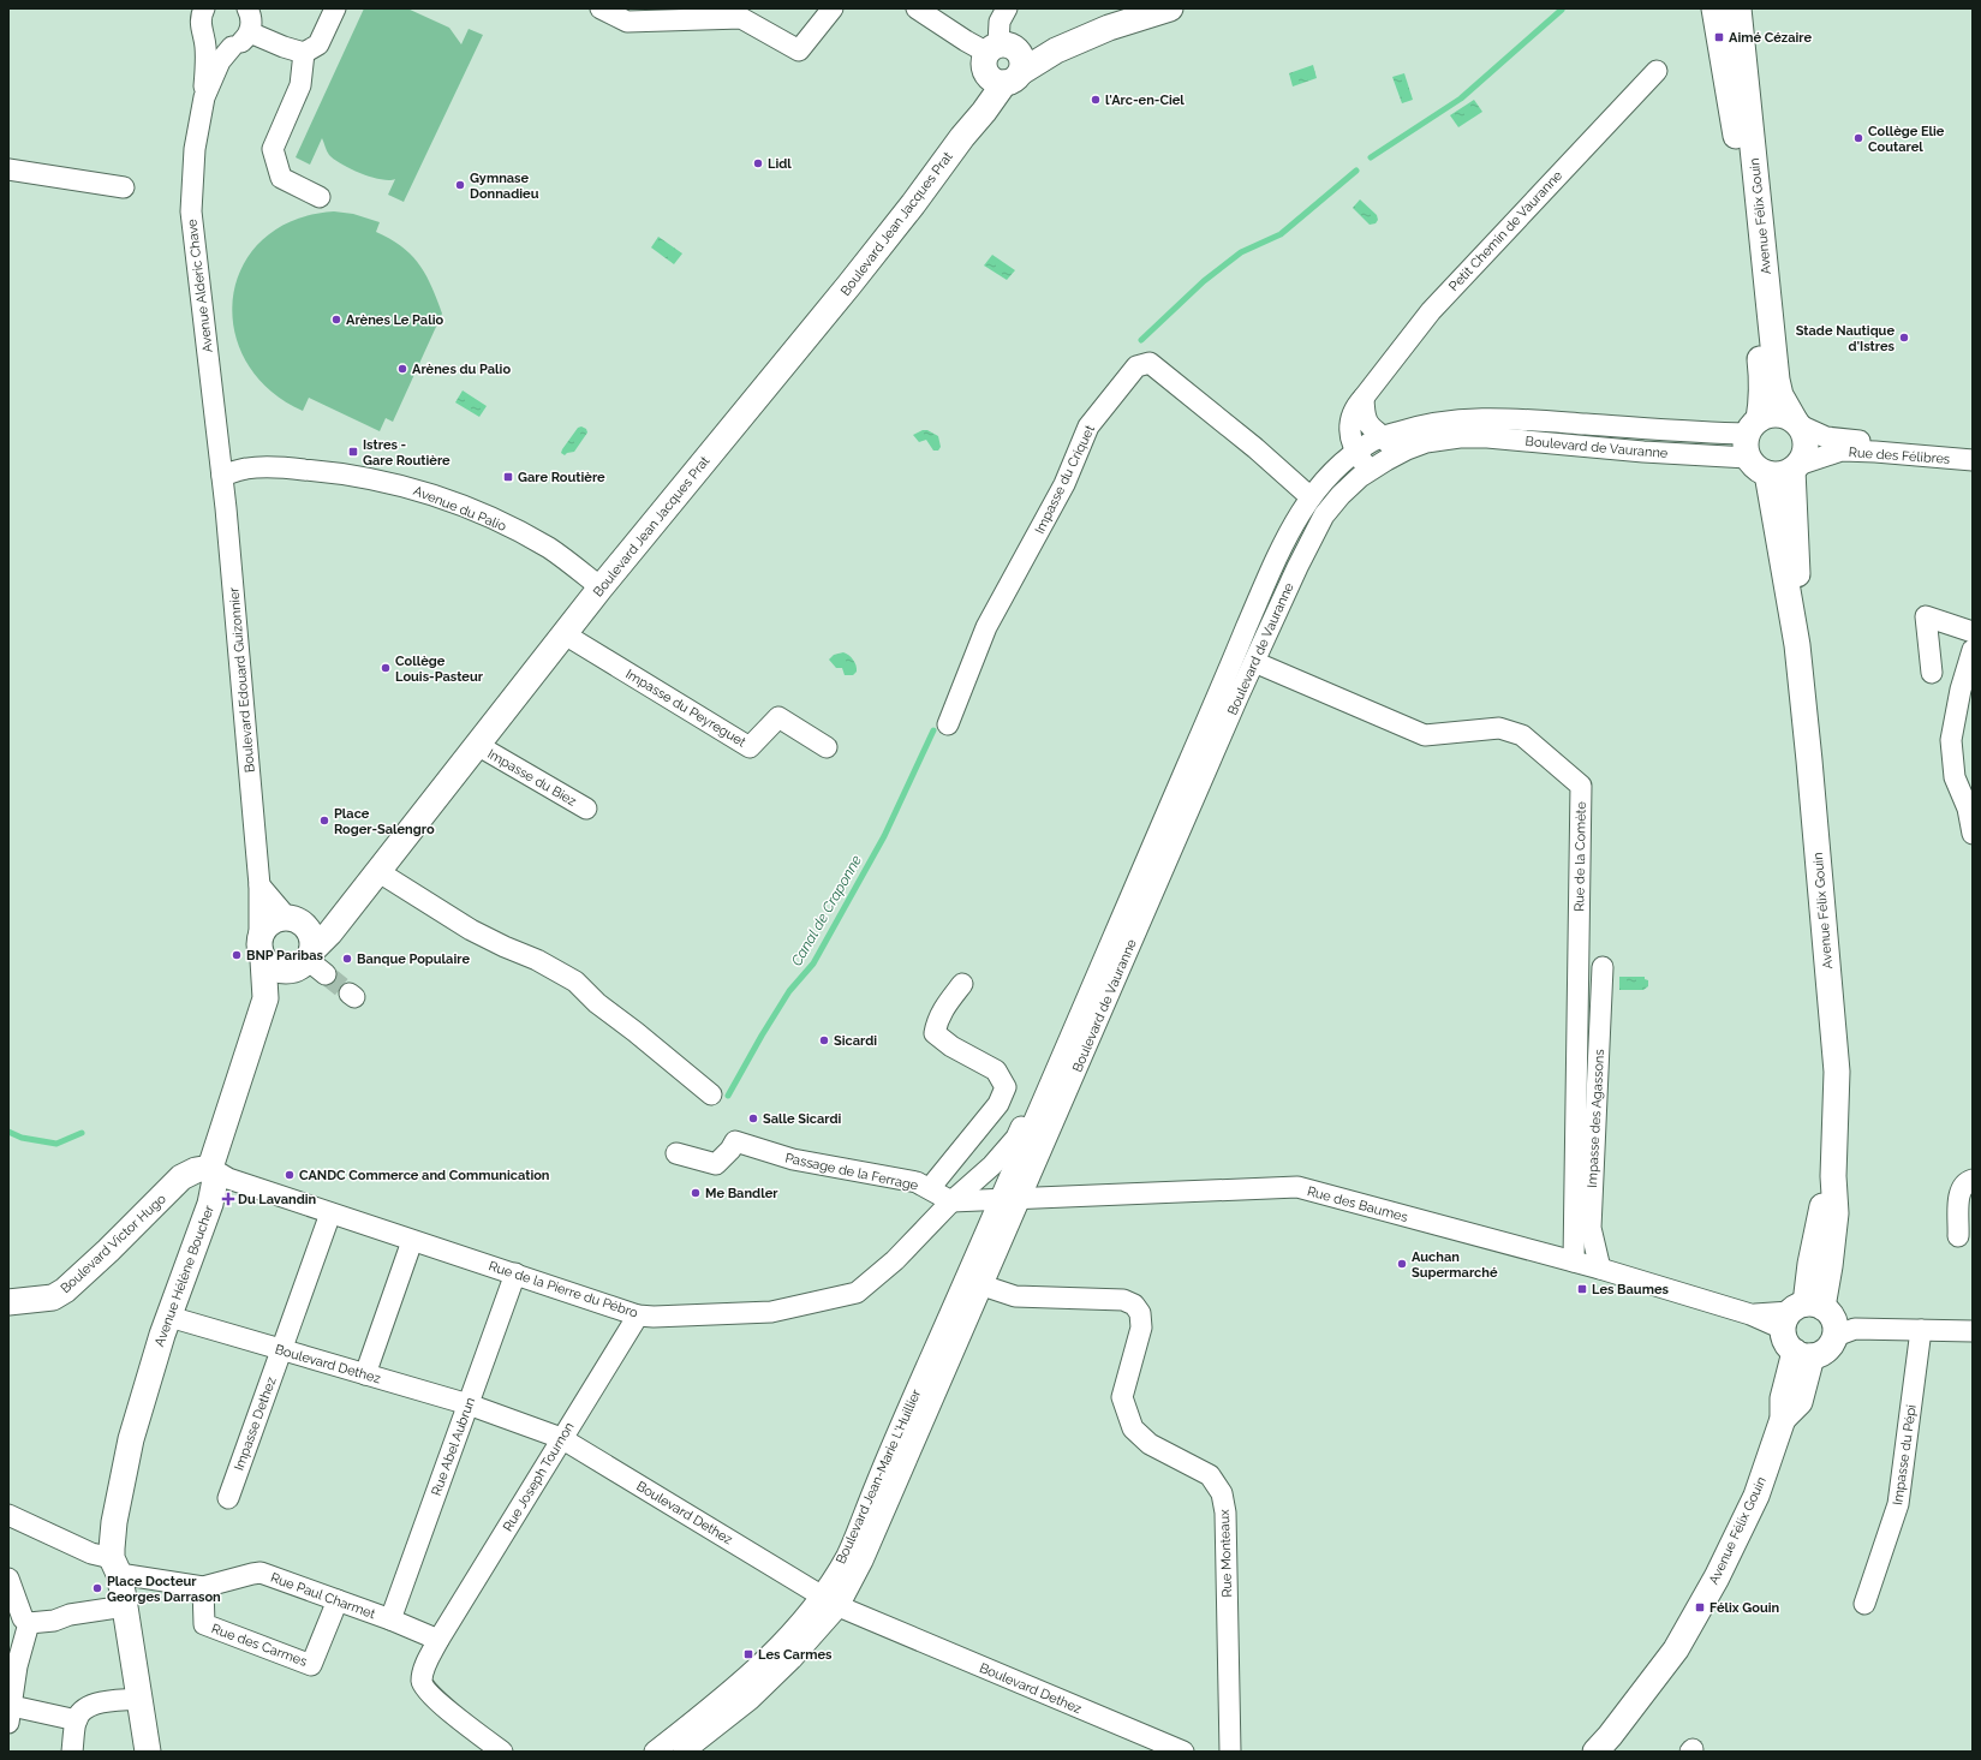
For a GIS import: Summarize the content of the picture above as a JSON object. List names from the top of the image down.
{
  "streets": {
    "main road": [
      "Avenue Félix Gouin",
      "Boulevard Jean Jacques Prat",
      "Boulevard Victor Hugo",
      "Avenue Hélène Boucher"
    ],
    "street": [
      "Petit Chemin de Vauranne",
      "Avenue Alderic Chave",
      "Boulevard de Vauranne",
      "Rue des Félibres",
      "Impasse du Criquet",
      "Avenue du Palio",
      "Boulevard Edouard Guizonnier",
      "Impasse du Peyreguet",
      "Impasse du Biez",
      "Rue de la Comète",
      "Impasse des Agassons",
      "Passage de la Ferrage",
      "Rue des Baumes",
      "Rue de la Pierre du Pébro",
      "Boulevard Dethez",
      "Impasse Dethez",
      "Rue Abel Aubrun",
      "Impasse du Pépi",
      "Rue Joseph Tournon",
      "Boulevard Jean-Marie L'Huillier",
      "Rue Monteaux",
      "Rue Paul Charmet",
      "Rue des Carmes"
    ]
  },
  "crossings": [
    ["Avenue Félix Gouin", "Boulevard de Vauranne"],
    ["Avenue Félix Gouin", "Rue des Félibres"],
    ["Avenue Félix Gouin", "Rue des Baumes"],
    ["Boulevard Jean Jacques Prat", "Avenue du Palio"],
    ["Boulevard Jean Jacques Prat", "Boulevard Edouard Guizonnier"],
    ["Boulevard Jean Jacques Prat", "Impasse du Peyreguet"],
    ["Boulevard Jean Jacques Prat", "Impasse du Biez"],
    ["Boulevard Jean Jacques Prat", "Avenue Hélène Boucher"],
    ["Petit Chemin de Vauranne", "Boulevard de Vauranne"],
    ["Avenue Alderic Chave", "Avenue du Palio"],
    ["Avenue Alderic Chave", "Boulevard Edouard Guizonnier"],
    ["Boulevard de Vauranne", "Rue des Félibres"],
    ["Boulevard de Vauranne", "Impasse du Criquet"],
    ["Boulevard de Vauranne", "Rue de la Comète"],
    ["Boulevard de Vauranne", "Passage de la Ferrage"],
    ["Boulevard de Vauranne", "Rue des Baumes"],
    ["Boulevard de Vauranne", "Rue de la Pierre du Pébro"],
    ["Boulevard de Vauranne", "Boulevard Jean-Marie L'Huillier"],
    ["Avenue du Palio", "Boulevard Edouard Guizonnier"],
    ["Boulevard Edouard Guizonnier", "Avenue Hélène Boucher"],
    ["Rue de la Comète", "Rue des Baumes"],
    ["Impasse des Agassons", "Rue des Baumes"],
    ["Passage de la Ferrage", "Rue des Baumes"],
    ["Passage de la Ferrage", "Rue de la Pierre du Pébro"],
    ["Rue des Baumes", "Rue de la Pierre du Pébro"],
    ["Rue des Baumes", "Impasse du Pépi"],
    ["Rue des Baumes", "Boulevard Jean-Marie L'Huillier"],
    ["Boulevard Victor Hugo", "Avenue Hélène Boucher"],
    ["Boulevard Victor Hugo", "Rue de la Pierre du Pébro"],
    ["Avenue Hélène Boucher", "Rue de la Pierre du Pébro"],
    ["Avenue Hélène Boucher", "Boulevard Dethez"],
    ["Avenue Hélène Boucher", "Rue Paul Charmet"],
    ["Rue de la Pierre du Pébro", "Impasse Dethez"],
    ["Rue de la Pierre du Pébro", "Rue Abel Aubrun"],
    ["Rue de la Pierre du Pébro", "Rue Joseph Tournon"],
    ["Boulevard Dethez", "Impasse Dethez"],
    ["Boulevard Dethez", "Rue Abel Aubrun"],
    ["Boulevard Dethez", "Rue Joseph Tournon"],
    ["Boulevard Dethez", "Boulevard Jean-Marie L'Huillier"],
    ["Rue Abel Aubrun", "Rue Paul Charmet"],
    ["Rue Joseph Tournon", "Rue Paul Charmet"],
    ["Boulevard Jean-Marie L'Huillier", "Rue Monteaux"],
    ["Rue Paul Charmet", "Rue des Carmes"]
  ],
  "water": ["Canal de Craponne"],
  "places": {
    "transit": [
      "Aimé Cézaire",
      "Istres - Gare Routière",
      "Gare Routière",
      "Les Baumes",
      "Félix Gouin",
      "Les Carmes"
    ],
    "other": [
      "l'Arc-en-Ciel",
      "Collège Elie Coutarel",
      "Lidl",
      "Gymnase Donnadieu",
      "Arènes Le Palio",
      "Stade Nautique d'Istres",
      "Arènes du Palio",
      "Collège Louis-Pasteur",
      "Place Roger-Salengro",
      "BNP Paribas",
      "Banque Populaire",
      "Sicardi",
      "Salle Sicardi",
      "CANDC Commerce and Communication",
      "Me Bandler",
      "Auchan Supermarché",
      "Place Docteur Georges Darrason"
    ],
    "health": ["Du Lavandin"]
  }
}
